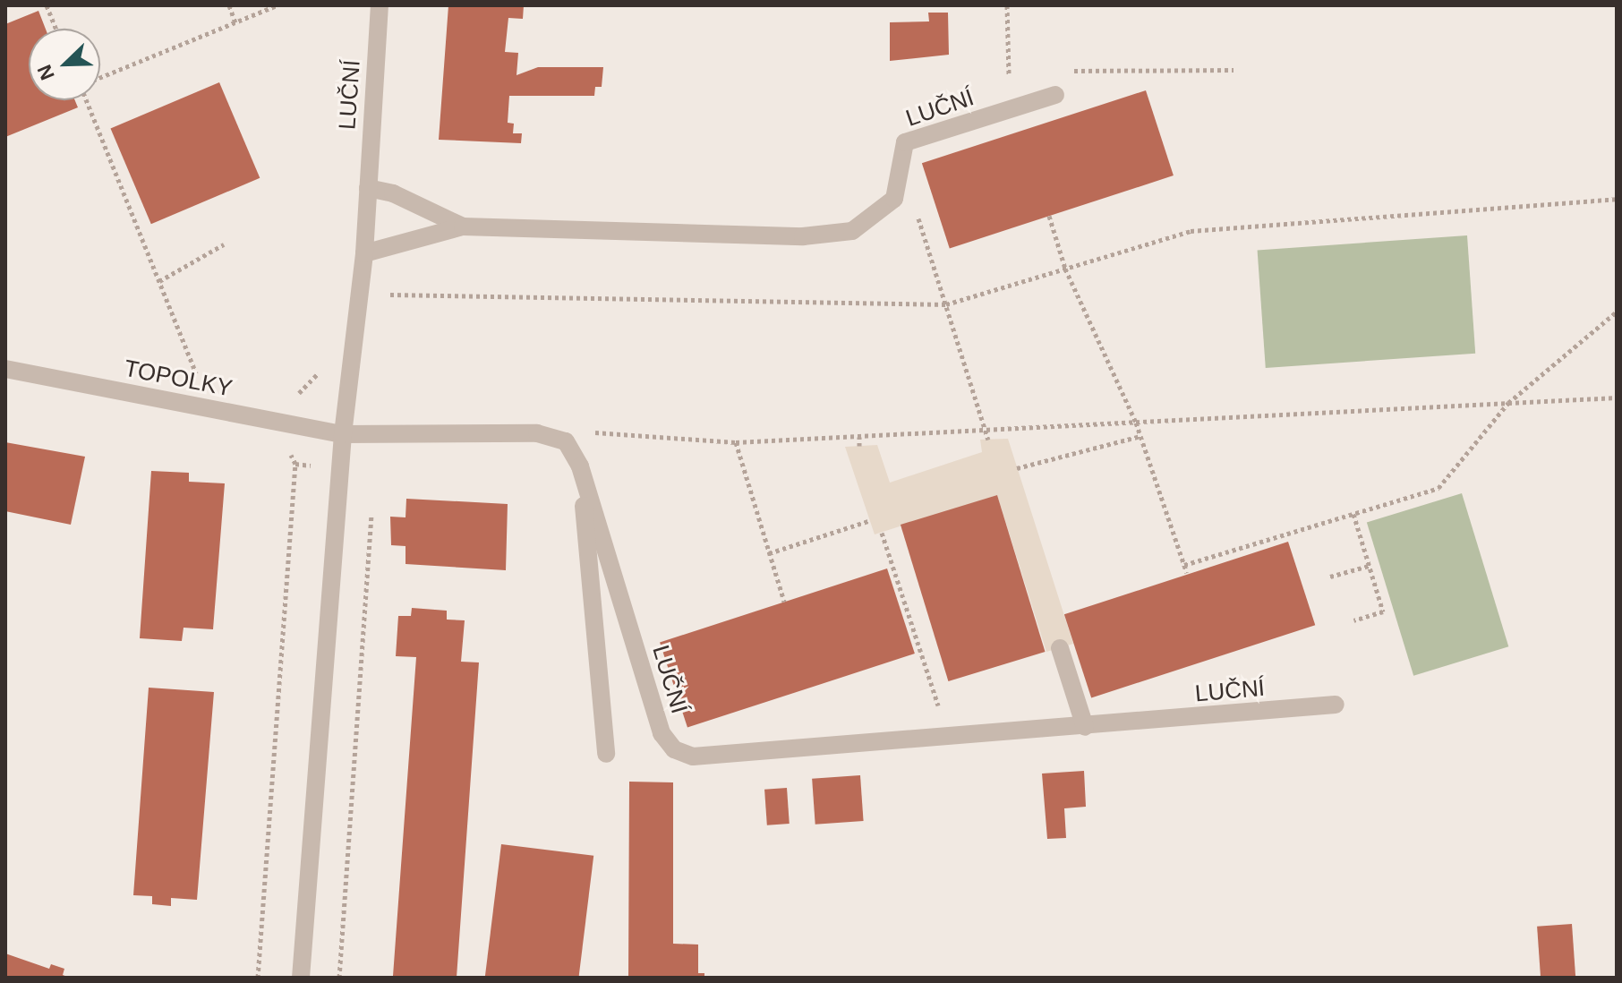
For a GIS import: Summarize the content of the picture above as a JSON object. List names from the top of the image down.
{
  "streets": {
    "street": ["LUČNÍ", "TOPOLKY"]
  },
  "crossings": [
    ["LUČNÍ", "TOPOLKY"]
  ],
  "north": "bottom left"
}
